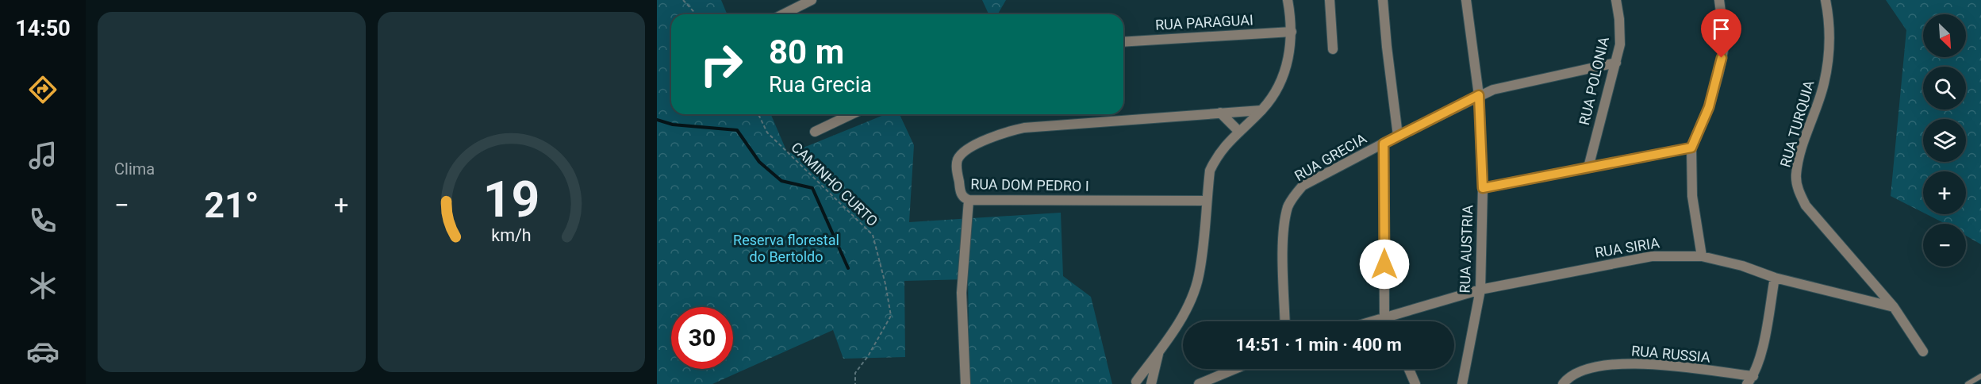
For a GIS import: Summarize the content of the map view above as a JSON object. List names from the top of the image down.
{
  "streets": {
    "street": [
      "RUA PARAGUAI",
      "RUA POLONIA",
      "RUA TURQUIA",
      "RUA GRECIA",
      "RUA DOM PEDRO I",
      "RUA SIRIA",
      "RUA AUSTRIA",
      "RUA RUSSIA"
    ],
    "path": ["CAMINHO CURTO"]
  },
  "crossings": [
    ["RUA POLONIA", "RUA GRECIA"],
    ["RUA TURQUIA", "RUA SIRIA"],
    ["RUA GRECIA", "RUA AUSTRIA"],
    ["RUA SIRIA", "RUA AUSTRIA"],
    ["RUA SIRIA", "RUA RUSSIA"]
  ],
  "parks": ["Reserva florestal do Bertoldo"],
  "north": "bottom right",
  "page": {
    "tabs": "14:50",
    "tile": "Clima",
    "map_buttons": ["+", "−"],
    "turn": ["80 m", "Rua Grecia"],
    "heat": ["−", "21°", "+"],
    "limit": "30",
    "trip": "14:51 · 1 min · 400 m",
    "gauge": ["19", "km/h"]
  }
}
